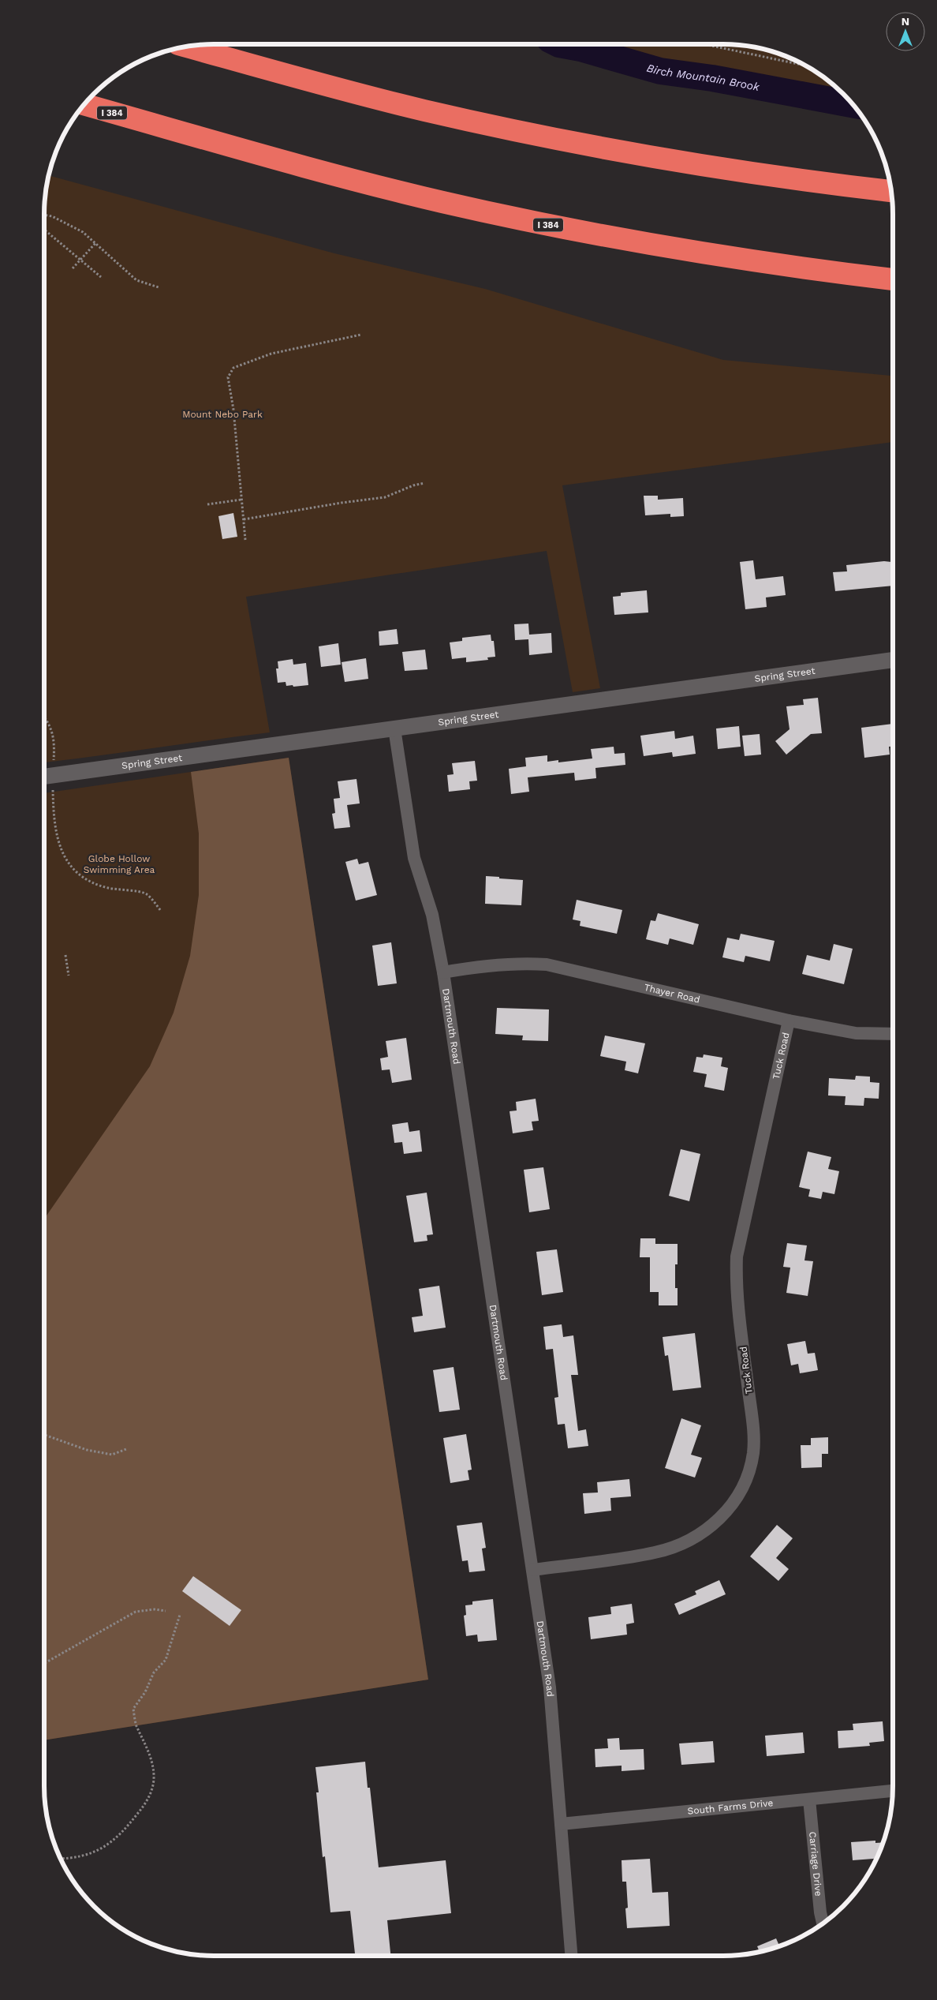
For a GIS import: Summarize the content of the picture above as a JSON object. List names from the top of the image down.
{
  "streets": {
    "highway": ["I 384"],
    "street": [
      "Spring Street",
      "Thayer Road",
      "Dartmouth Road",
      "Tuck Road",
      "South Farms Drive",
      "Carriage Drive"
    ]
  },
  "crossings": [
    ["Spring Street", "Dartmouth Road"],
    ["Thayer Road", "Dartmouth Road"],
    ["Thayer Road", "Tuck Road"],
    ["Dartmouth Road", "Tuck Road"],
    ["Dartmouth Road", "South Farms Drive"],
    ["South Farms Drive", "Carriage Drive"]
  ],
  "water": ["Birch Mountain Brook"],
  "parks": ["Mount Nebo Park", "Globe Hollow Swimming Area"],
  "north": "top"
}
